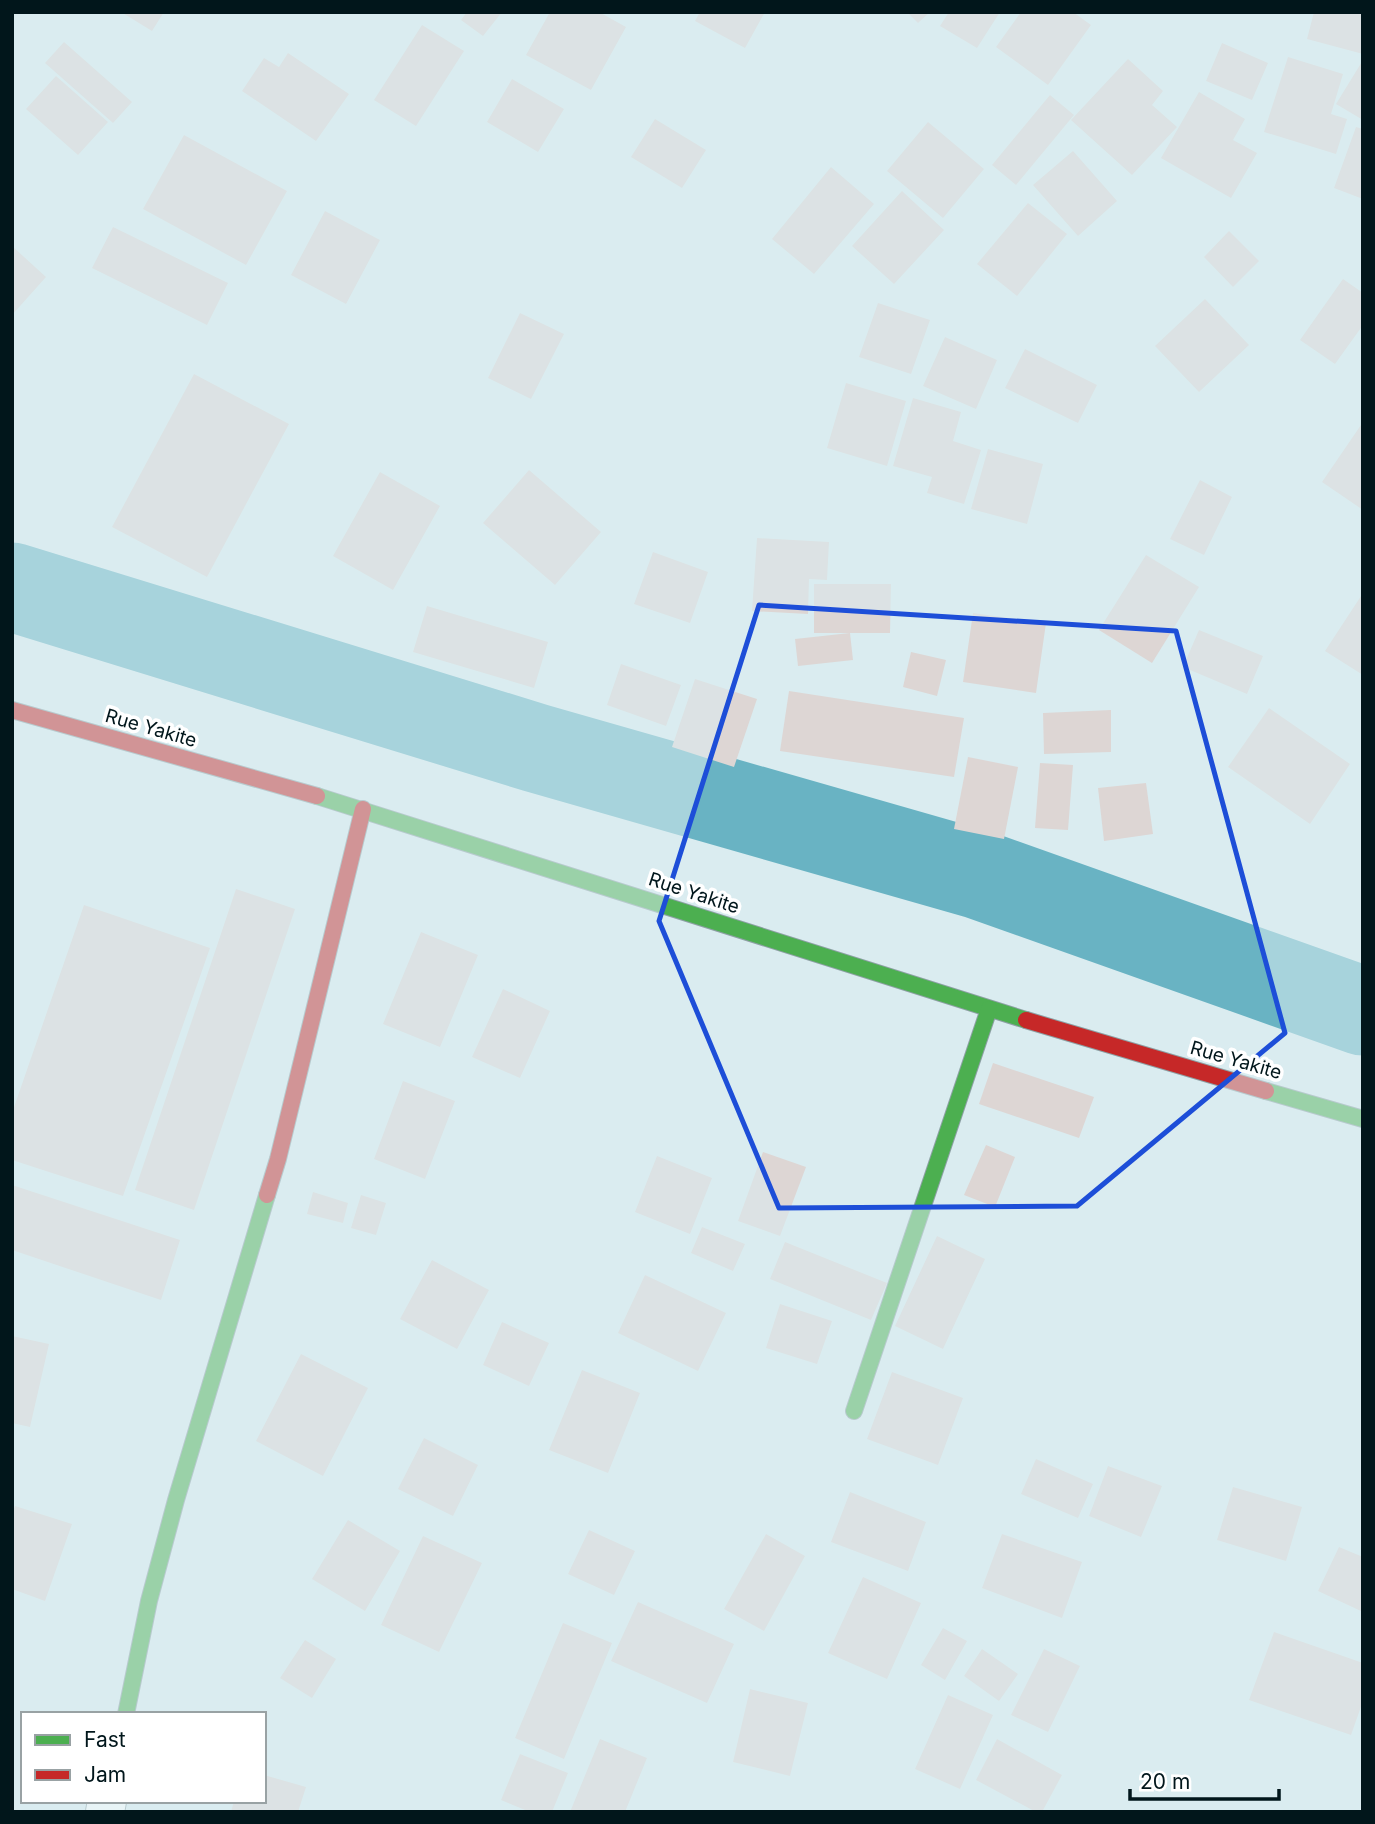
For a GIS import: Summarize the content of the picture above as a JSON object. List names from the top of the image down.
{
  "streets": {
    "main road": ["Rue Yakite"]
  },
  "legend": ["Fast", "Jam"],
  "scale_bar": "20 m"
}
